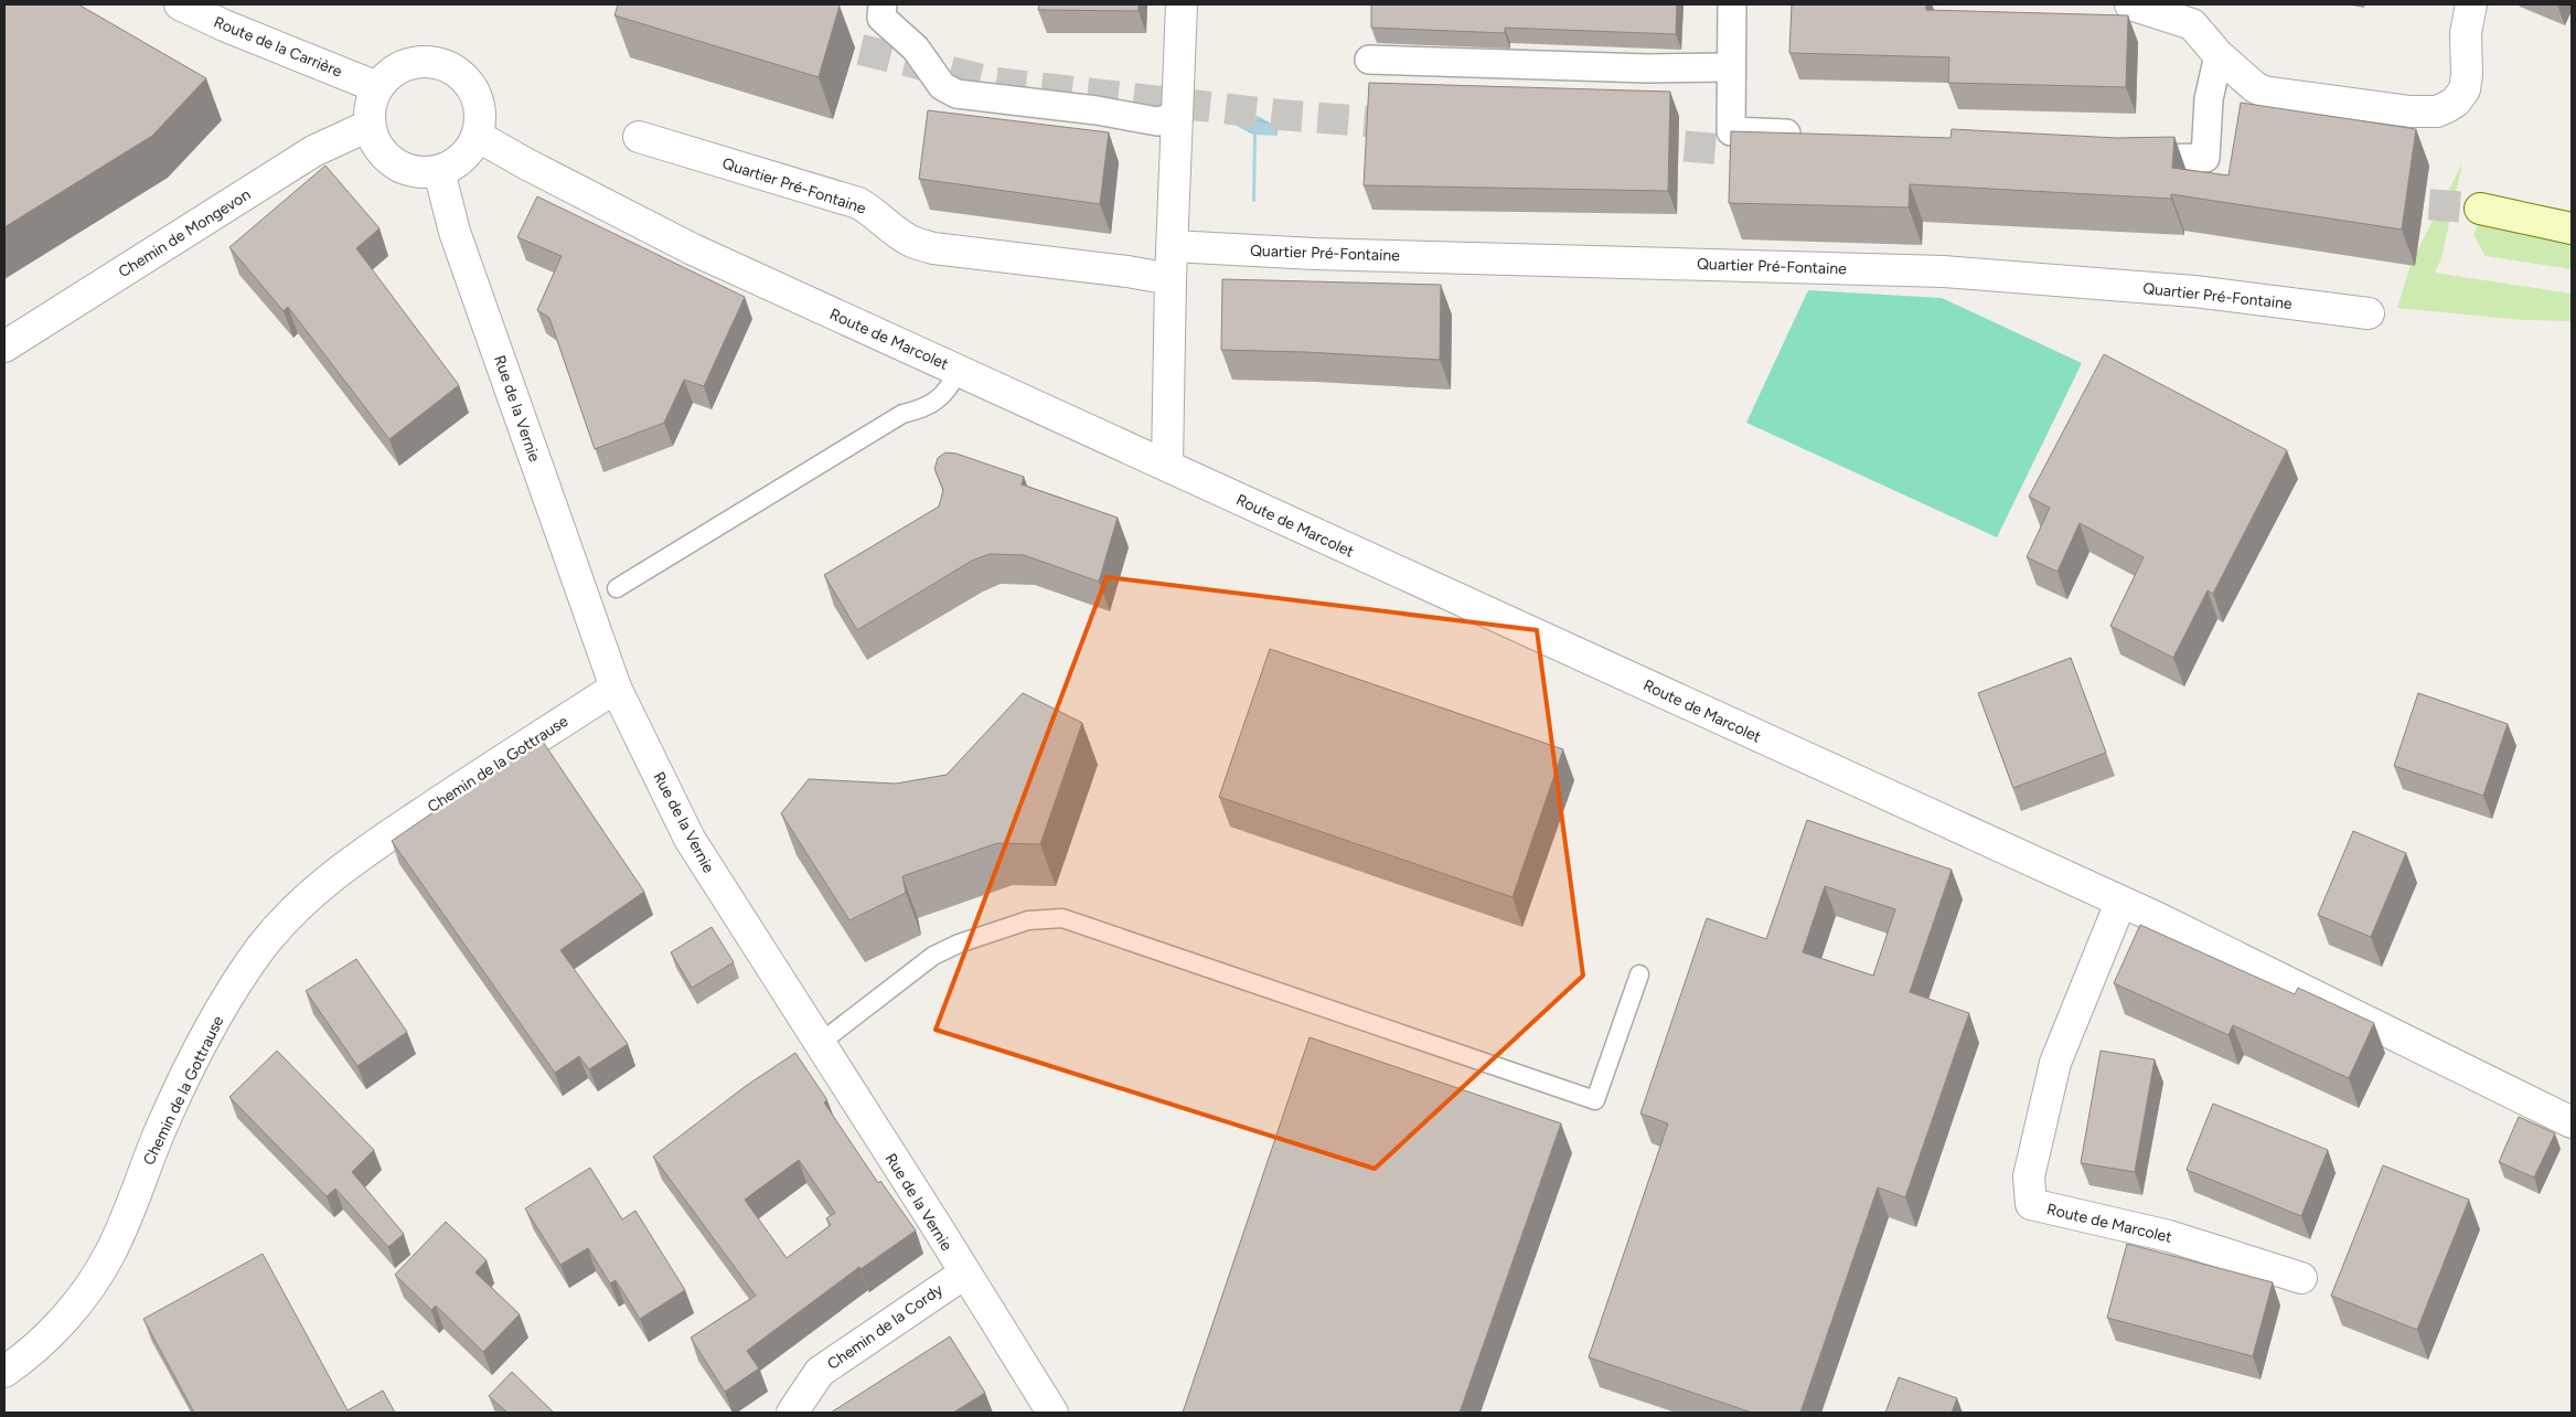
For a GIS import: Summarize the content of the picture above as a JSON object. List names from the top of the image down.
{
  "streets": {
    "street": [
      "Route de la Carrière",
      "Quartier Pré-Fontaine",
      "Chemin de Mongevon",
      "Route de Marcolet",
      "Rue de la Vernie",
      "Chemin de la Gottrause",
      "Chemin de la Cordy"
    ]
  },
  "crossings": [
    ["Route de la Carrière", "Chemin de Mongevon"],
    ["Route de la Carrière", "Route de Marcolet"],
    ["Route de la Carrière", "Rue de la Vernie"],
    ["Chemin de Mongevon", "Route de Marcolet"],
    ["Chemin de Mongevon", "Rue de la Vernie"],
    ["Route de Marcolet", "Rue de la Vernie"],
    ["Rue de la Vernie", "Chemin de la Gottrause"],
    ["Rue de la Vernie", "Chemin de la Cordy"]
  ]
}
